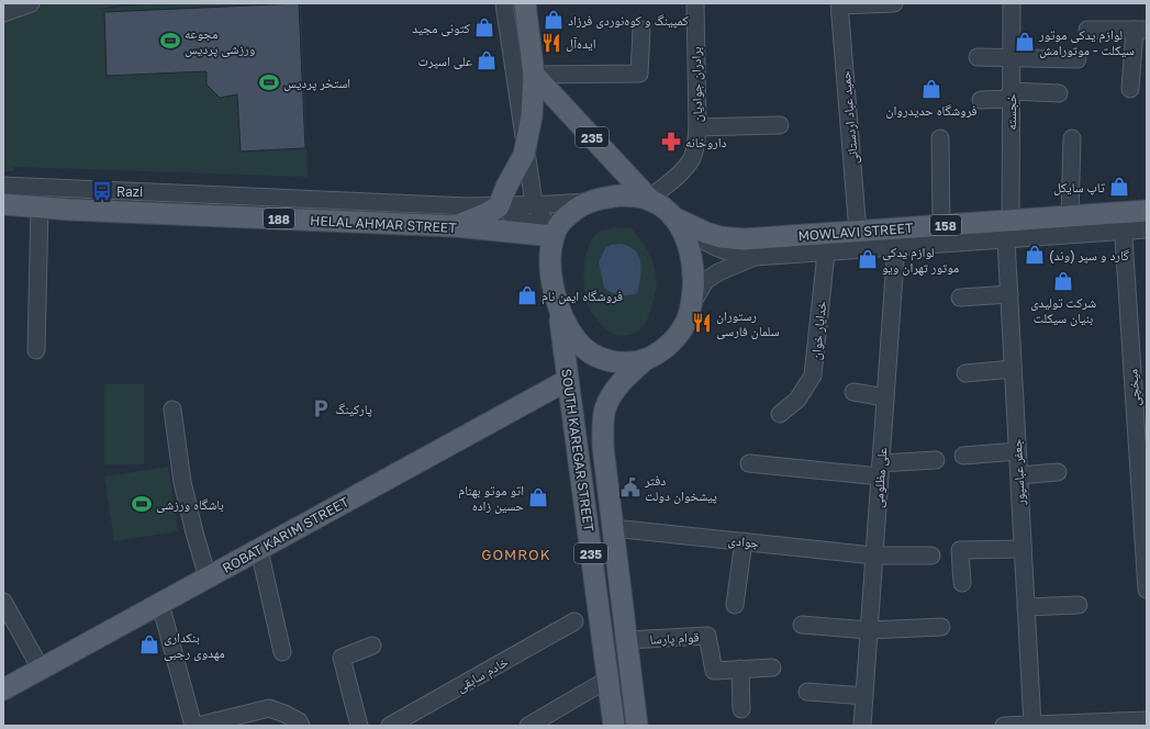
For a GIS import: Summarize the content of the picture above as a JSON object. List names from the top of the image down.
{
  "streets": {
    "main road": [
      "235",
      "188",
      "HELAL AHMAR STREET",
      "158",
      "MOWLAVI STREET",
      "SOUTH KAREGAR STREET",
      "ROBAT KARIM STREET"
    ],
    "street": [
      "برادران جوادیان",
      "خجسته",
      "حمید عباد اردستانی",
      "خدایار خوان",
      "میخچی",
      "جعفر عباسپور",
      "علی مظلومی",
      "جوادی",
      "قوام پارسا",
      "خادم سابقی"
    ]
  },
  "crossings": [
    ["برادران جوادیان", "235"],
    ["خجسته", "MOWLAVI STREET"],
    ["خجسته", "جعفر عباسپور"],
    ["حمید عباد اردستانی", "MOWLAVI STREET"],
    ["MOWLAVI STREET", "خدایار خوان"],
    ["MOWLAVI STREET", "میخچی"],
    ["MOWLAVI STREET", "جعفر عباسپور"],
    ["MOWLAVI STREET", "علی مظلومی"],
    ["SOUTH KAREGAR STREET", "ROBAT KARIM STREET"],
    ["SOUTH KAREGAR STREET", "جوادی"],
    ["SOUTH KAREGAR STREET", "قوام پارسا"],
    ["علی مظلومی", "جوادی"]
  ],
  "districts": ["GOMROK"],
  "places": {
    "shop": [
      "کمپینگ و کوه‌نوردی فرزاد",
      "کتونی مجید",
      "لوازم یدکی موتور سیکلت - موتورامش",
      "علی اسپرت",
      "فروشگاه حدیدروان",
      "تاپ سایکل",
      "گارد و سپر (وند)",
      "لوازم یدکی موتور تهران ویو",
      "شرکت تولیدی بنیان سیکلت",
      "فروشگاه ایمن نام",
      "اتو موتو بهنام حسین زاده",
      "بنکداری مهدوی رجبی"
    ],
    "sports": ["مجوعه ورزشی پردیس", "استخر پردیس", "باشگاه ورزشی"],
    "restaurant": ["ایده‌آل", "رستوران سلمان فارسی"],
    "pharmacy": ["داروخانه"],
    "bus stop": ["Razi"],
    "parking": ["پارکینگ"],
    "public building": ["دفتر پیشخوان دولت"]
  }
}
